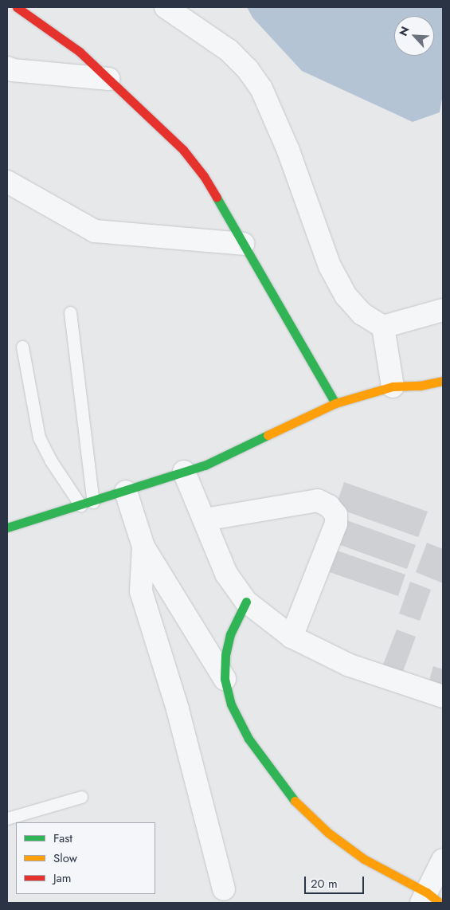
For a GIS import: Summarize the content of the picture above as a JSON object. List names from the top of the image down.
{
  "legend": ["Fast", "Slow", "Jam"],
  "scale_bar": "20 m",
  "north": "top left"
}
